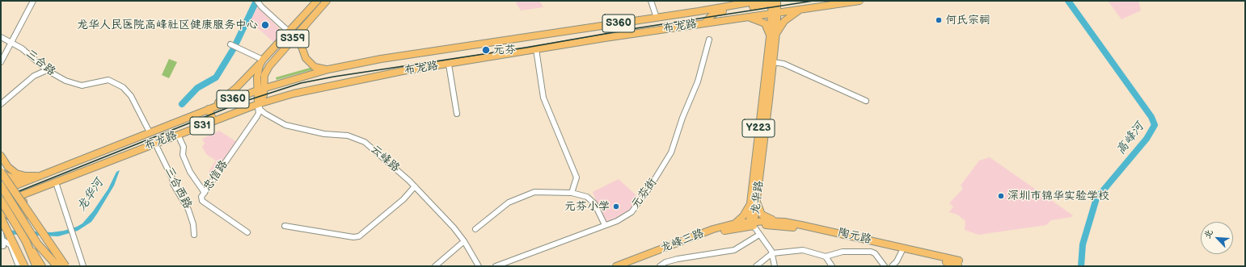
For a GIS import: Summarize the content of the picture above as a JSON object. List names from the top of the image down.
{
  "streets": {
    "main road": [
      "S360",
      "布龙路",
      "S359",
      "S31",
      "Y223",
      "龙华路",
      "陶元路",
      "龙峰三路"
    ],
    "street": [
      "三合路",
      "云峰路",
      "忠信路",
      "三合西路",
      "元芬街"
    ]
  },
  "crossings": [
    ["布龙路", "S359"],
    ["布龙路", "三合路"],
    ["布龙路", "云峰路"],
    ["布龙路", "忠信路"],
    ["布龙路", "三合西路"],
    ["布龙路", "龙华路"],
    ["S359", "云峰路"],
    ["S359", "忠信路"],
    ["云峰路", "忠信路"],
    ["龙华路", "陶元路"],
    ["龙华路", "龙峰三路"],
    ["陶元路", "龙峰三路"]
  ],
  "water": ["高峰河", "龙华河"],
  "places": [
    "何氏宗祠",
    "龙华人民医院高峰社区健康服务中心",
    "元芬",
    "深圳市锦华实验学校",
    "元芬小学"
  ],
  "north": "top left"
}
